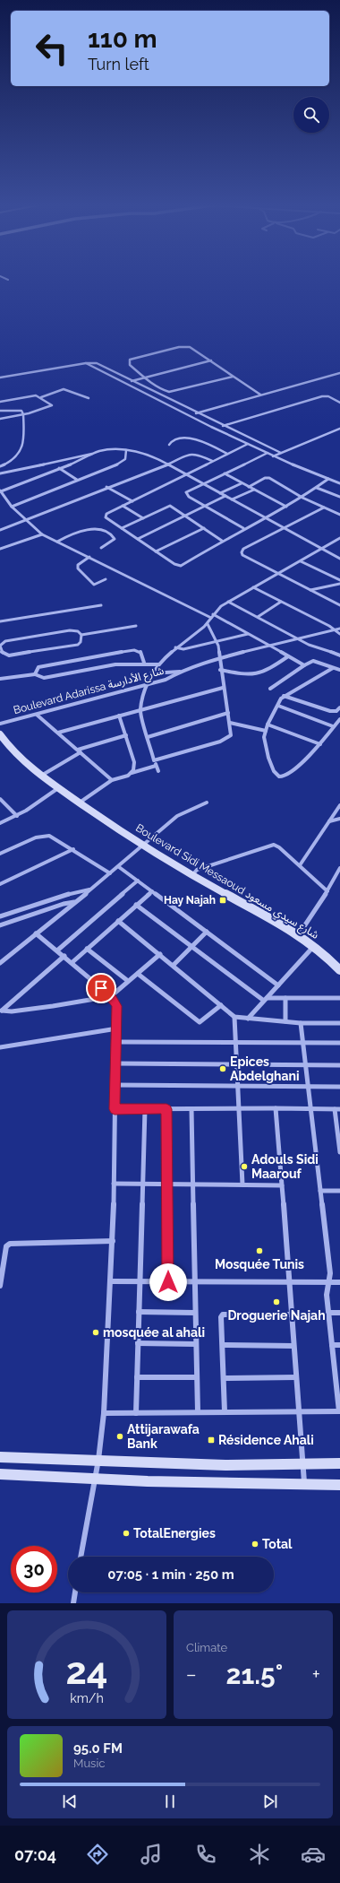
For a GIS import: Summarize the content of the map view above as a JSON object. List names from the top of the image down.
{
  "streets": {
    "main road": ["Boulevard Sidi Messaoud شارع سيدي مسعود"],
    "street": ["Boulevard Adarissa شارع الأدارسة"]
  },
  "places": {
    "transit": ["Hay Najah", "Résidence Ahali"],
    "other": [
      "Epices Abdelghani",
      "Adouls Sidi Maarouf",
      "Mosquée Tunis",
      "Droguerie Najah",
      "mosquée al ahali",
      "Attijarawafa Bank",
      "TotalEnergies",
      "Total"
    ]
  },
  "page": {
    "turn": ["110 m", "Turn left"],
    "limit": "30",
    "trip": "07:05 · 1 min · 250 m",
    "tile": "Climate",
    "heat": ["−", "21.5°", "+"],
    "song": ["95.0 FM", "Music"],
    "tabs": "07:04",
    "gauge": ["24", "km/h"]
  }
}
